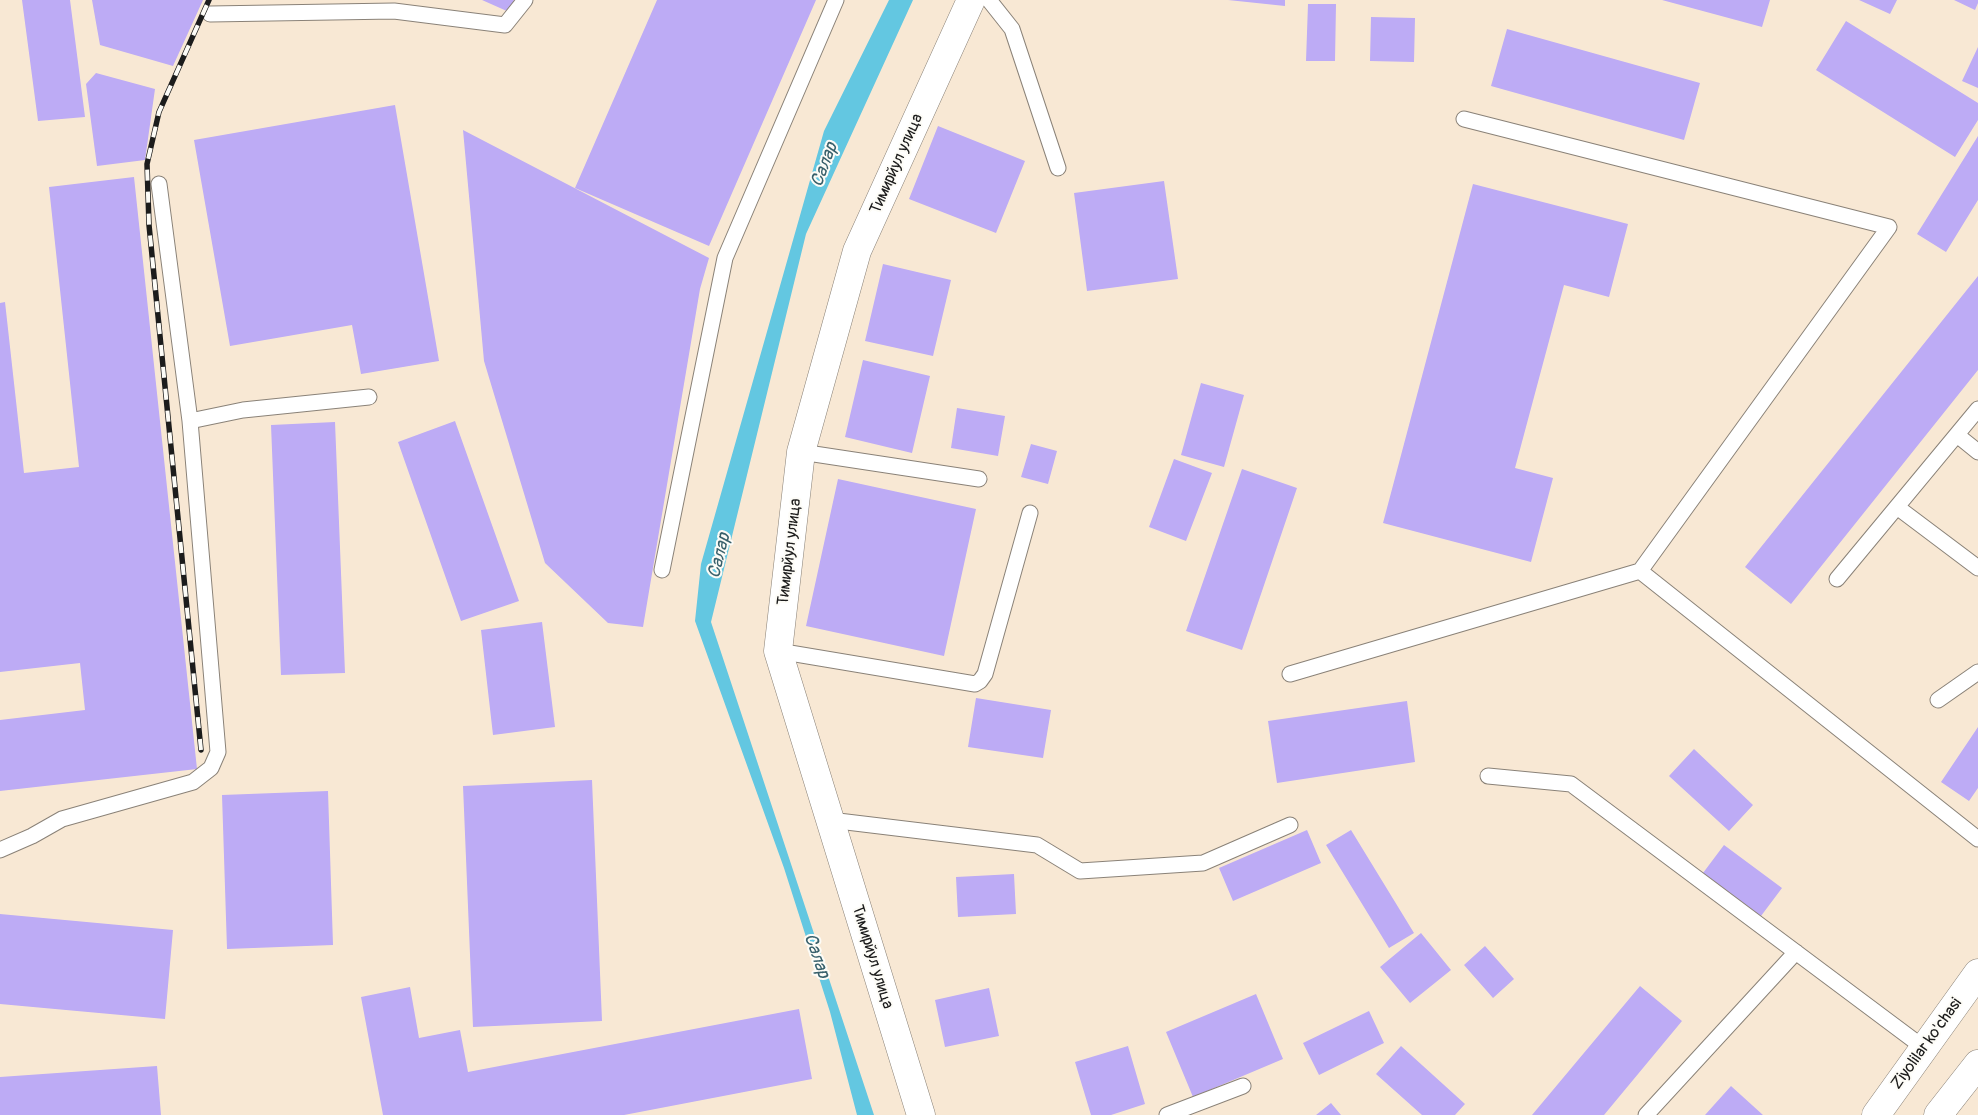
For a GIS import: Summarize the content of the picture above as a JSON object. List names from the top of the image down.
{
  "streets": {
    "street": ["Тимирйул улица", "Ziyolilar ko'chasi"]
  },
  "water": ["Салар"]
}
